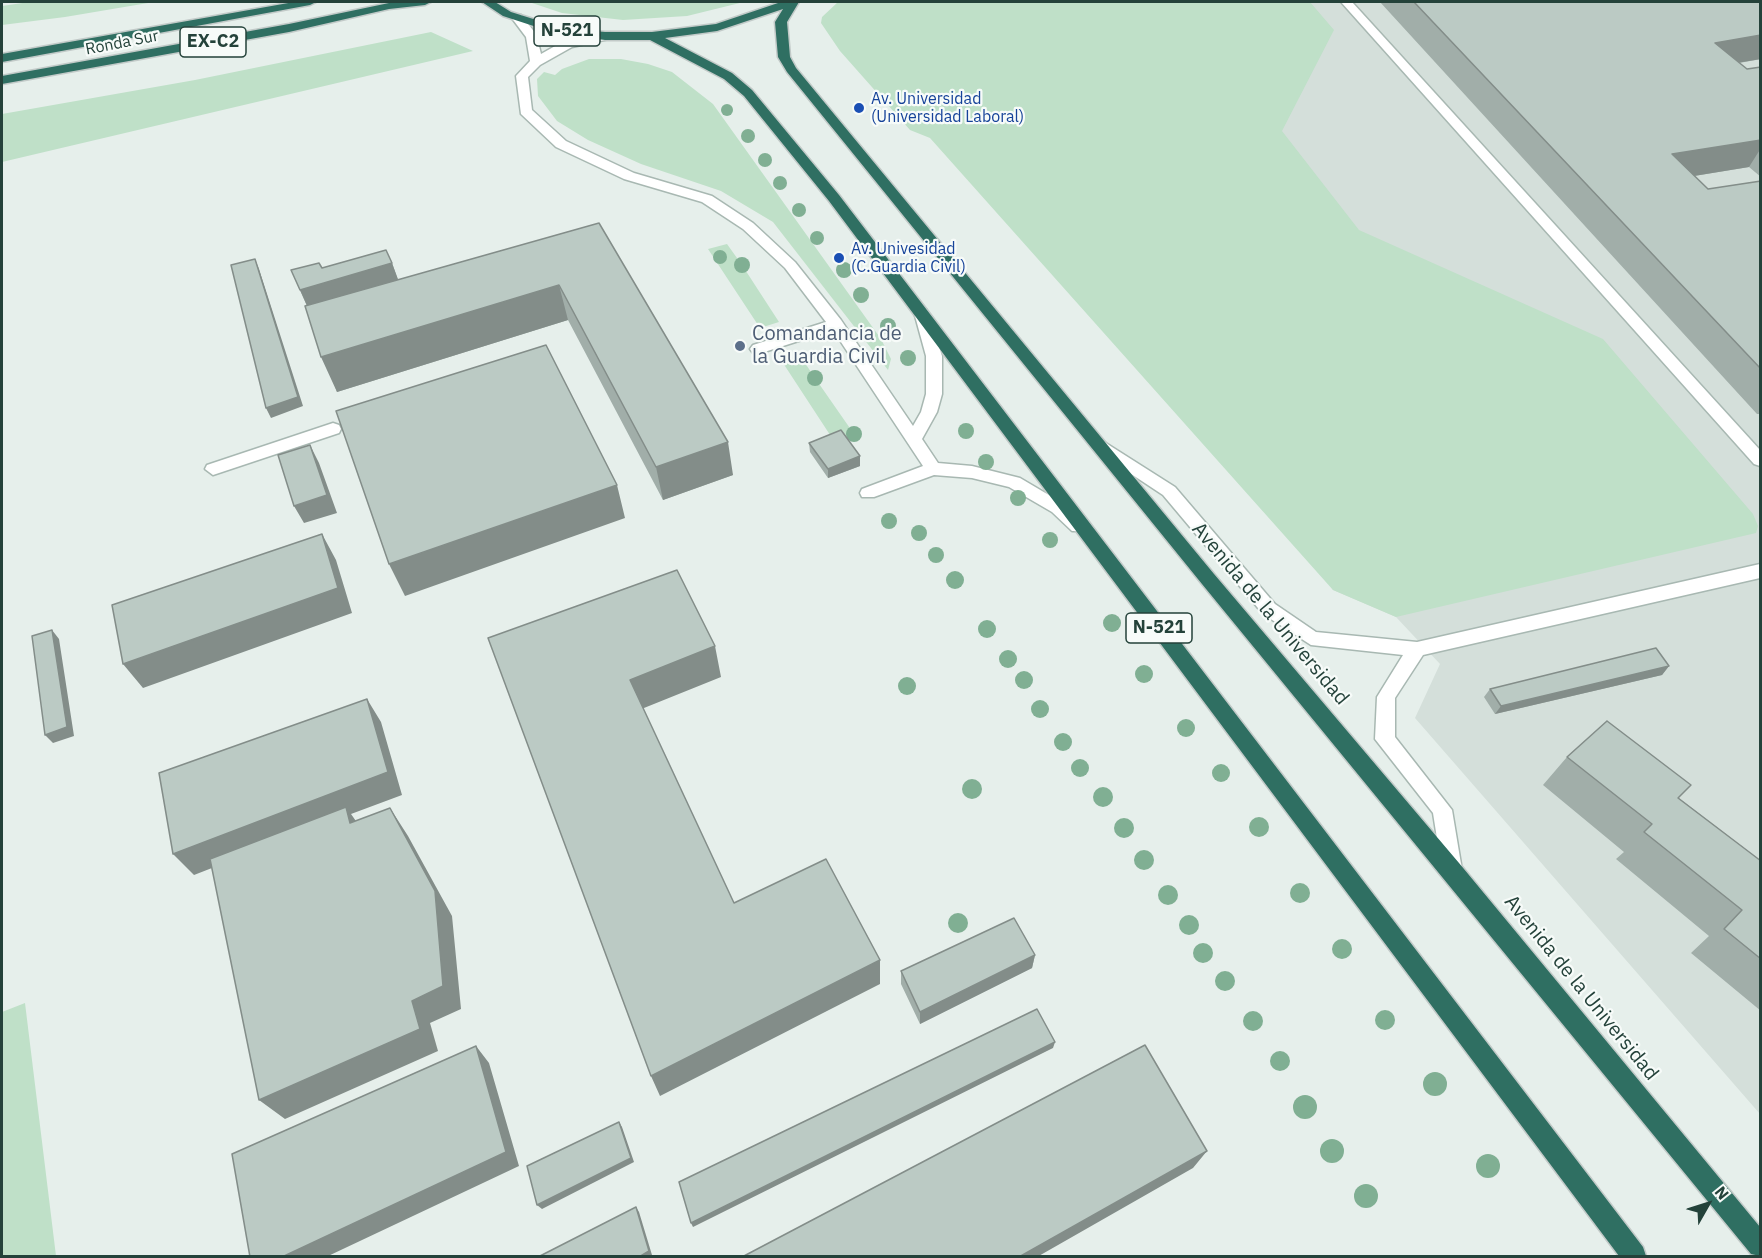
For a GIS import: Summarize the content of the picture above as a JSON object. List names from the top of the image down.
{
  "streets": {
    "highway": [
      "N-521",
      "EX-C2",
      "Ronda Sur",
      "Avenida de la Universidad"
    ]
  },
  "crossings": [
    ["N-521", "Avenida de la Universidad"]
  ],
  "places": ["Av. Universidad (Universidad Laboral)", "Av. Univesidad (C.Guardia Civil)", "Comandancia de la Guardia Civil"],
  "north": "top right"
}
